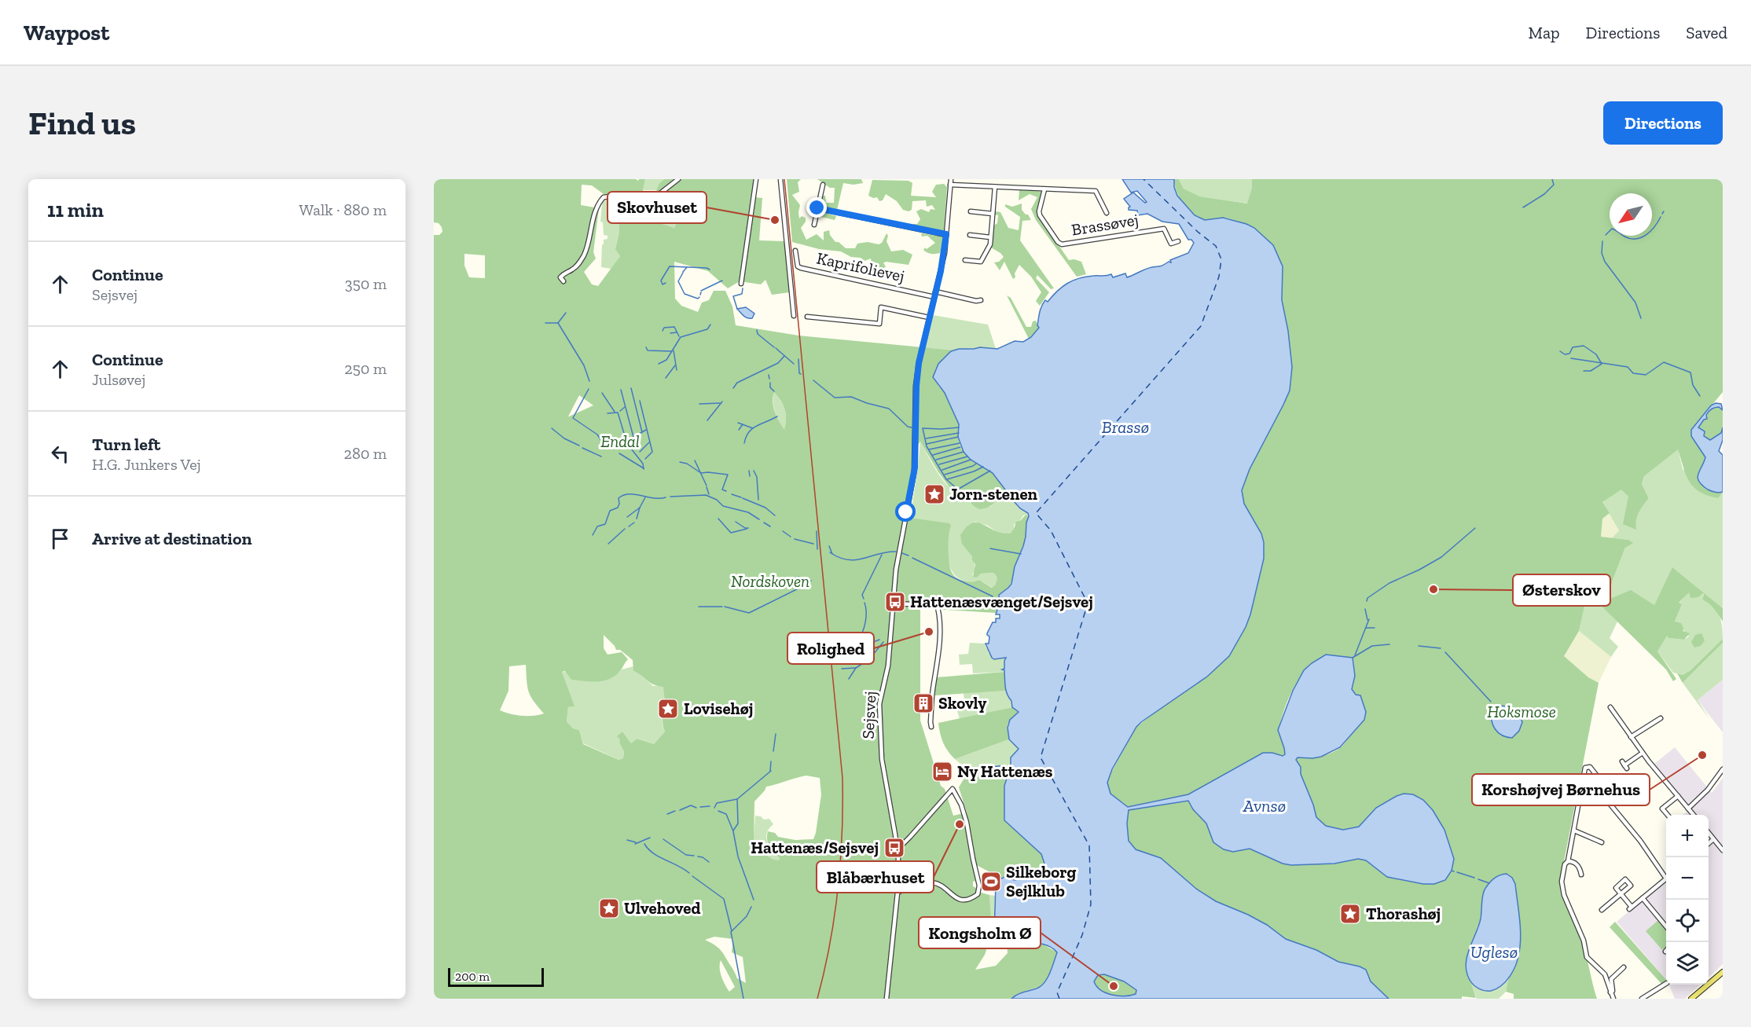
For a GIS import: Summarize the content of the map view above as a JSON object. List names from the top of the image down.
{
  "streets": {
    "street": ["Brassøvej", "Kaprifolievej", "Sejsvej"]
  },
  "crossings": [
    ["Kaprifolievej", "Sejsvej"]
  ],
  "water": ["Brassø", "Avnsø", "Uglesø"],
  "parks": ["Endal", "Nordskoven", "Hoksmose"],
  "places": {
    "other": [
      "Skovhuset",
      "Østerskov",
      "Rolighed",
      "Korshøjvej Børnehus",
      "Blåbærhuset",
      "Kongsholm Ø"
    ],
    "place": [
      "Jorn-stenen",
      "Lovisehøj",
      "Ulvehoved",
      "Thorashøj"
    ],
    "bus stop": ["Hattenæsvænget/Sejsvej", "Hattenæs/Sejsvej"],
    "building": ["Skovly"],
    "hotel": ["Ny Hattenæs"],
    "sports": ["Silkeborg Sejlklub"]
  },
  "scale_bar": "200 m",
  "north": "bottom left",
  "page": {
    "header": "Waypost",
    "nav": ["Map", "Directions", "Saved"],
    "buttons": "Directions",
    "title": "Find us",
    "heading": ["11 min", "Walk · 880 m"],
    "list": [
      ["Continue", "Sejsvej", "350 m"],
      ["Continue", "Julsøvej", "250 m"],
      ["Turn left", "H.G. Junkers Vej", "280 m"],
      "Arrive at destination"
    ],
    "map_buttons": ["+", "−"],
    "scale": "200 m"
  }
}
